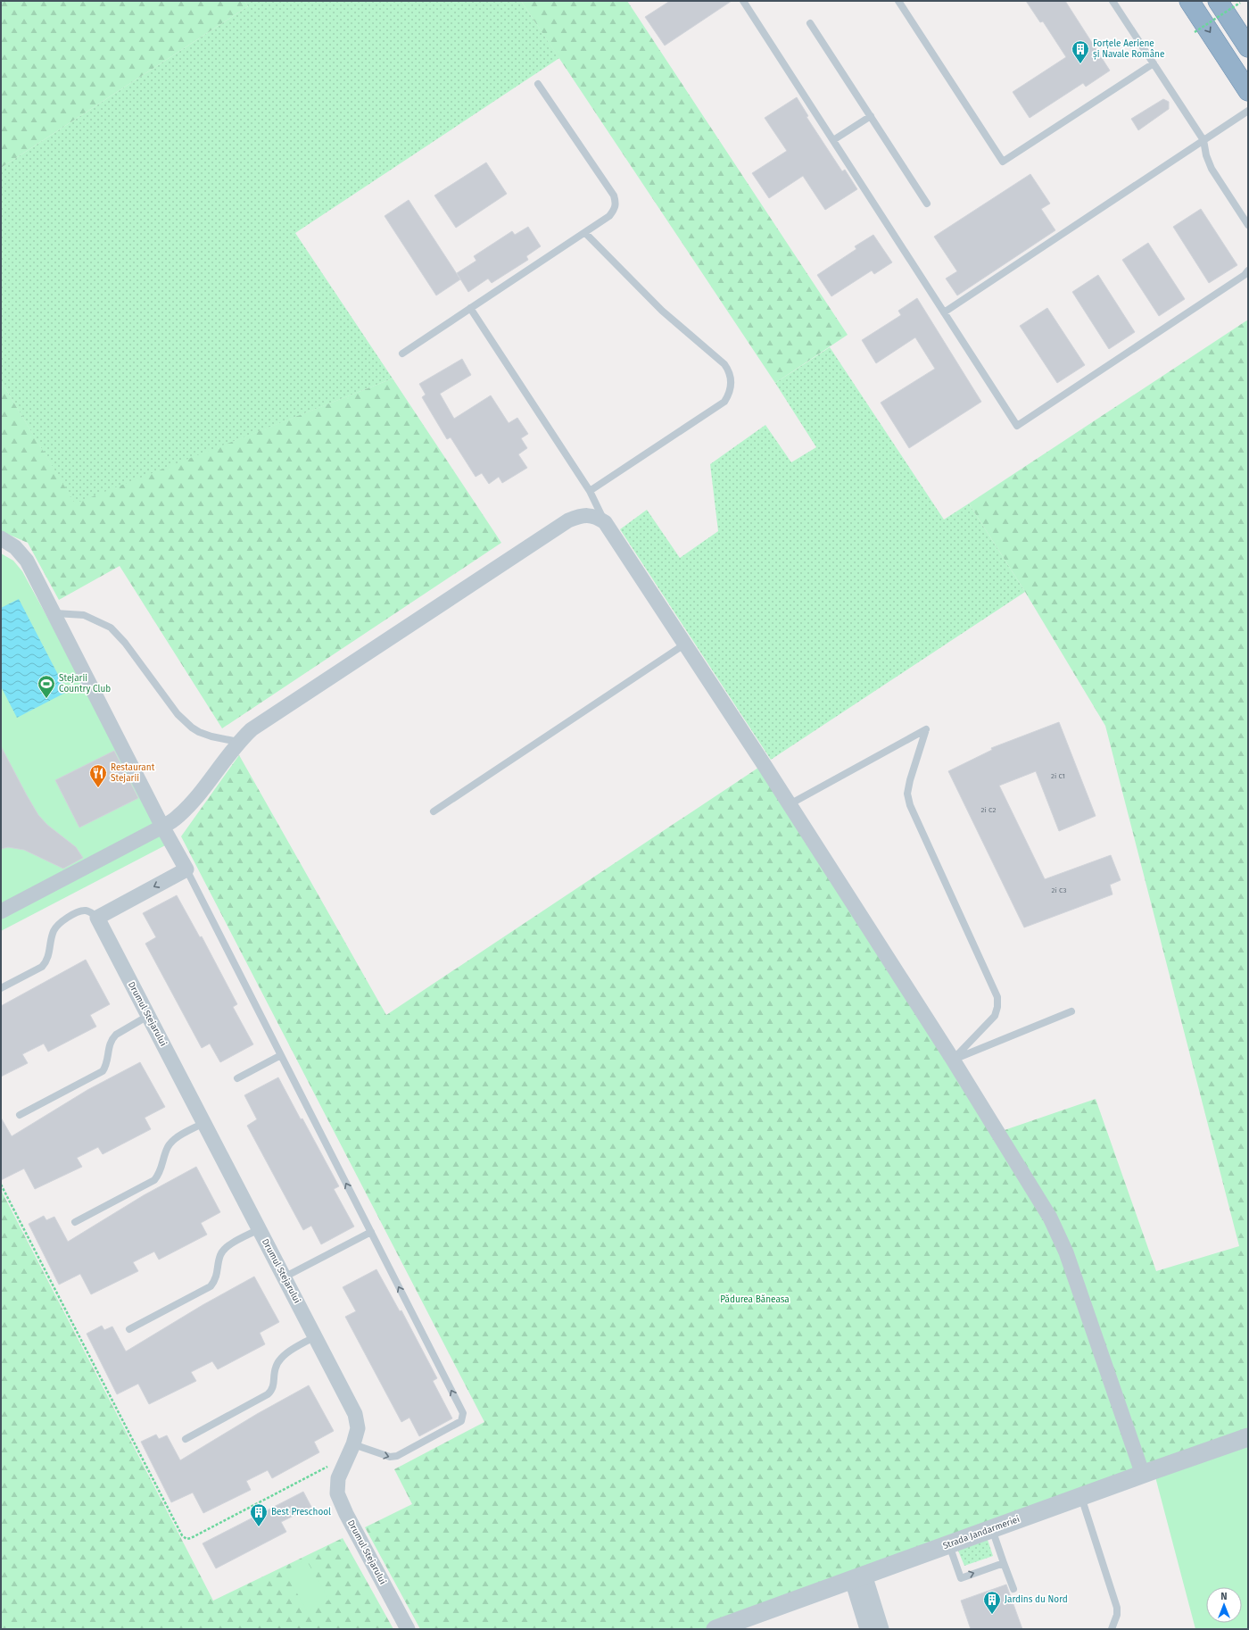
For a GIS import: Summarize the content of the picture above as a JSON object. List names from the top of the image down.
{
  "streets": {
    "street": ["Drumul Stejarului", "Strada Jandarmeriei"]
  },
  "parks": ["Pădurea Băneasa"],
  "places": {
    "building": ["Forțele Aeriene și Navale Române", "Best Preschool", "Jardins du Nord"],
    "sports": ["Stejarii Country Club"],
    "restaurant": ["Restaurant Stejarii"]
  },
  "house_numbers": ["2i C1", "2i C2", "2i C3"],
  "north": "top"
}
